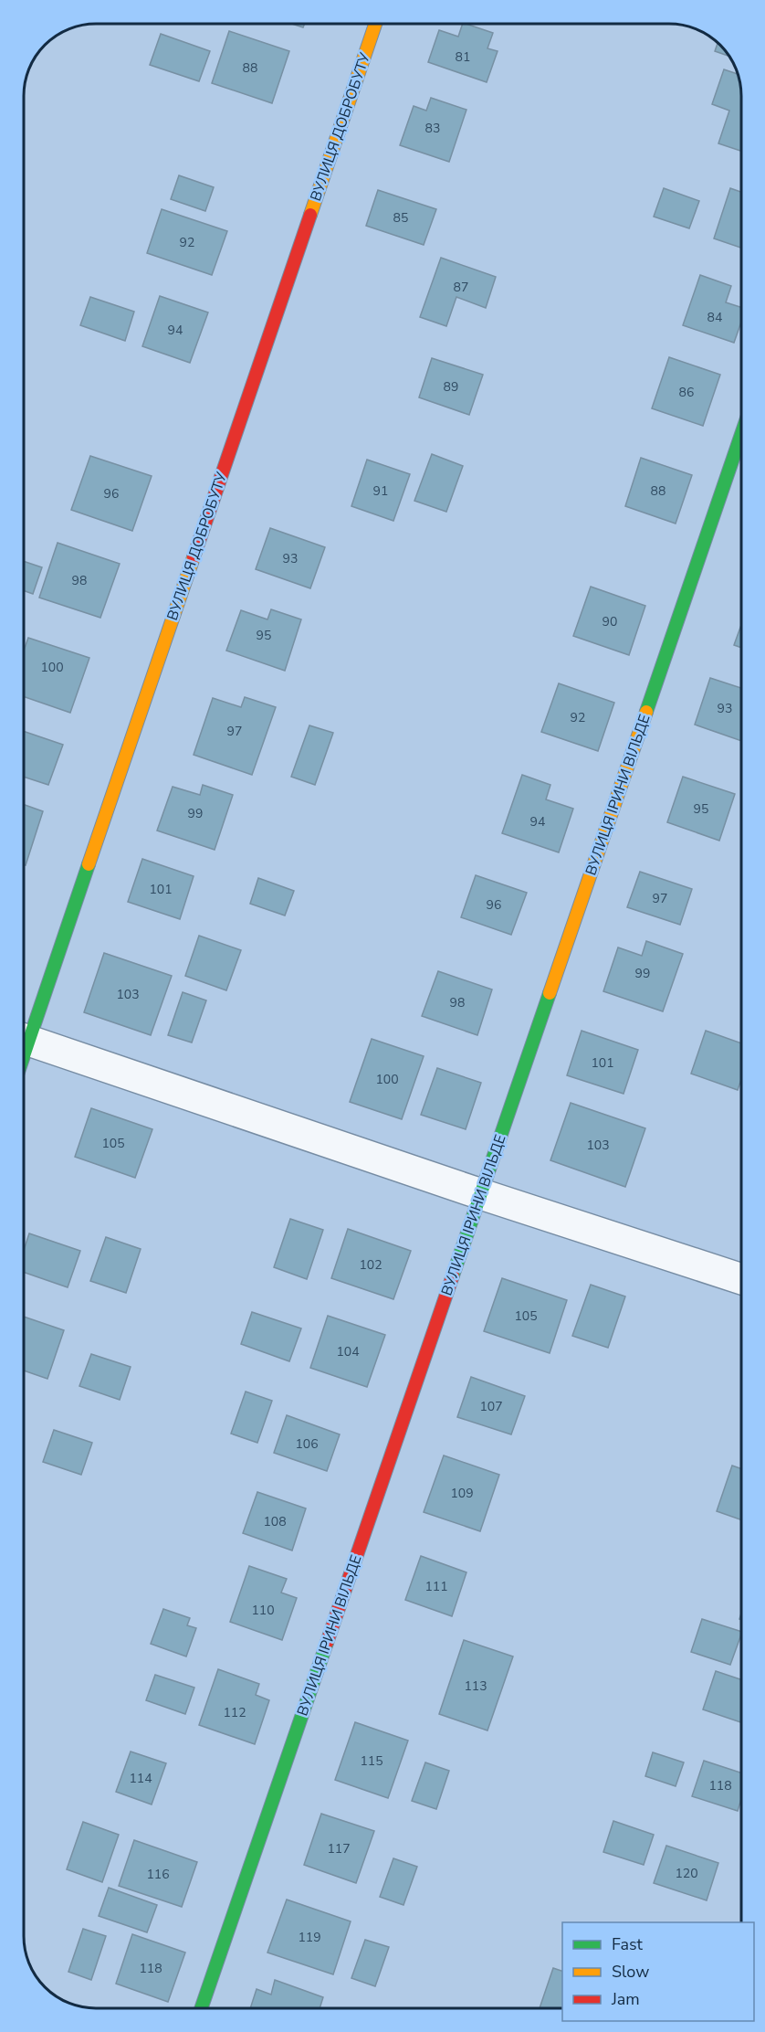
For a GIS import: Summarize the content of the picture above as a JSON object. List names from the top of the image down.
{
  "streets": {
    "street": ["ВУЛИЦЯ ДОБРОБУТУ", "ВУЛИЦЯ ІРИНИ ВІЛЬДЕ"]
  },
  "house_numbers": [
    "81",
    "88",
    "83",
    "85",
    "92",
    "87",
    "84",
    "94",
    "89",
    "86",
    "91",
    "88",
    "96",
    "93",
    "98",
    "90",
    "95",
    "100",
    "93",
    "92",
    "97",
    "95",
    "99",
    "94",
    "101",
    "97",
    "96",
    "99",
    "103",
    "98",
    "101",
    "100",
    "105",
    "103",
    "102",
    "105",
    "104",
    "107",
    "106",
    "109",
    "108",
    "111",
    "110",
    "113",
    "112",
    "115",
    "114",
    "118",
    "117",
    "120",
    "116",
    "119",
    "118"
  ],
  "legend": ["Fast", "Slow", "Jam"]
}
